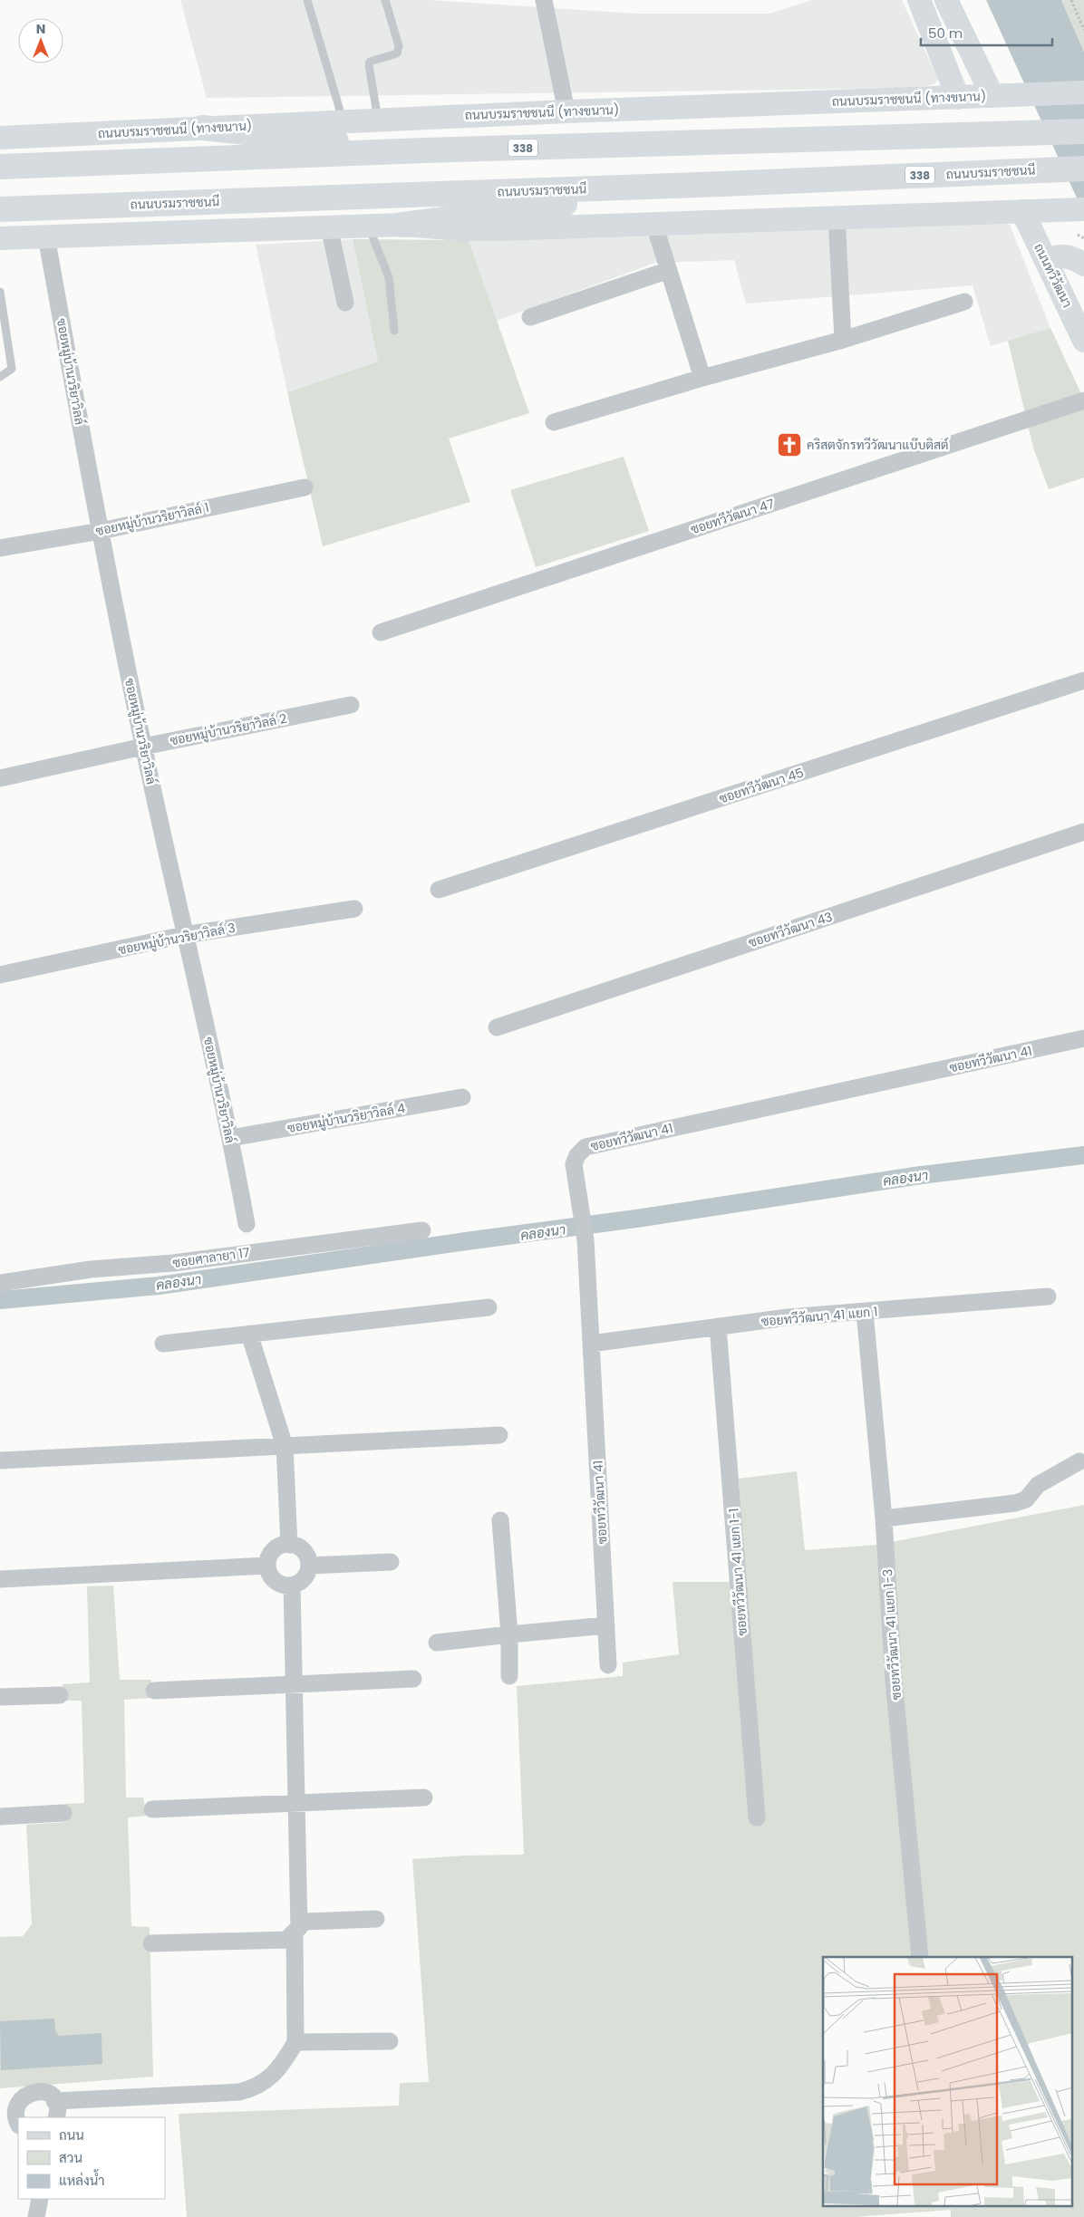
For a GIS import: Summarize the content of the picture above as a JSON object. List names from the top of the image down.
{
  "streets": {
    "highway": ["338", "ถนนบรมราชชนนี"],
    "main road": ["ถนนบรมราชชนนี (ทางขนาน)", "ถนนทวีวัฒนา"],
    "street": [
      "ซอยหมู่บ้านวริยาวิลล์",
      "ซอยทวีวัฒนา 47",
      "ซอยหมู่บ้านวริยาวิลล์ 1",
      "ซอยหมู่บ้านวริยาวิลล์ 2",
      "ซอยทวีวัฒนา 45",
      "ซอยทวีวัฒนา 43",
      "ซอยหมู่บ้านวริยาวิลล์ 3",
      "ซอยทวีวัฒนา 41",
      "ซอยหมู่บ้านวริยาวิลล์ 4",
      "ซอยศาลายา 17",
      "ซอยทวีวัฒนา 41 แยก 1",
      "ซอยทวีวัฒนา 41 แยก 1-1",
      "ซอยทวีวัฒนา 41 แยก 1-3"
    ]
  },
  "crossings": [
    ["ซอยหมู่บ้านวริยาวิลล์", "ซอยหมู่บ้านวริยาวิลล์ 1"],
    ["ซอยหมู่บ้านวริยาวิลล์", "ซอยหมู่บ้านวริยาวิลล์ 2"],
    ["ซอยหมู่บ้านวริยาวิลล์", "ซอยหมู่บ้านวริยาวิลล์ 3"],
    ["ซอยหมู่บ้านวริยาวิลล์", "ซอยหมู่บ้านวริยาวิลล์ 4"],
    ["ซอยทวีวัฒนา 41", "ซอยทวีวัฒนา 41 แยก 1"],
    ["ซอยทวีวัฒนา 41 แยก 1", "ซอยทวีวัฒนา 41 แยก 1-1"],
    ["ซอยทวีวัฒนา 41 แยก 1", "ซอยทวีวัฒนา 41 แยก 1-3"]
  ],
  "water": ["คลองนา"],
  "places": {
    "church": ["คริสตจักรทวีวัฒนาแบ๊บติสต์"]
  },
  "legend": ["ถนน", "สวน", "แหล่งน้ำ"],
  "scale_bar": "50 m",
  "north": "top"
}
